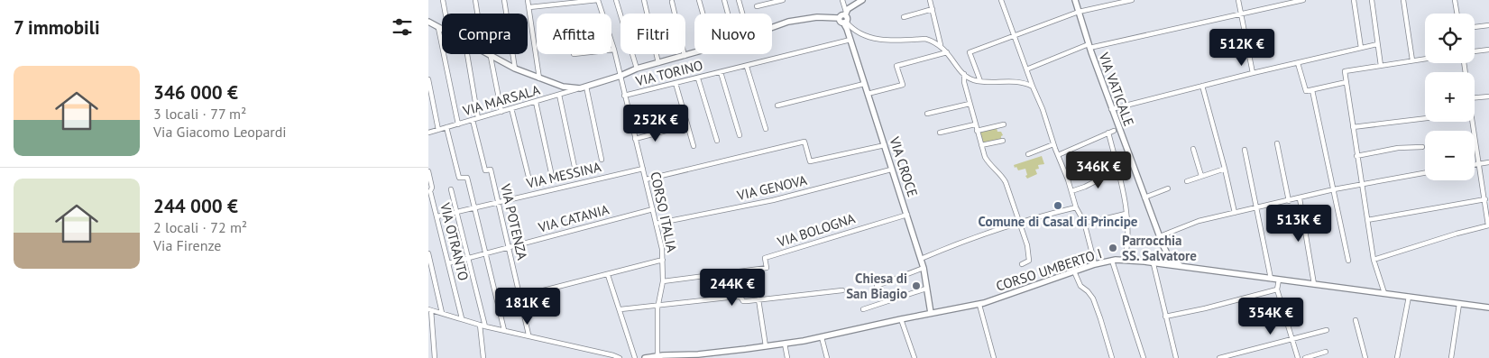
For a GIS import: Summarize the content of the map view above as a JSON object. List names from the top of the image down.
{
  "streets": {
    "street": [
      "VIA TORINO",
      "VIA VATICALE",
      "VIA MARSALA",
      "VIA CROCE",
      "VIA MESSINA",
      "VIA GENOVA",
      "CORSO ITALIA",
      "VIA CATANIA",
      "VIA POTENZA",
      "VIA BOLOGNA",
      "VIA OTRANTO",
      "CORSO UMBERTO I"
    ]
  },
  "crossings": [
    ["VIA TORINO", "VIA CROCE"],
    ["VIA TORINO", "CORSO ITALIA"],
    ["VIA VATICALE", "CORSO UMBERTO I"],
    ["VIA MARSALA", "VIA POTENZA"],
    ["VIA CROCE", "VIA GENOVA"],
    ["VIA CROCE", "VIA BOLOGNA"],
    ["VIA CROCE", "CORSO UMBERTO I"],
    ["VIA MESSINA", "CORSO ITALIA"],
    ["VIA MESSINA", "VIA POTENZA"],
    ["VIA MESSINA", "VIA OTRANTO"],
    ["VIA GENOVA", "CORSO ITALIA"],
    ["CORSO ITALIA", "VIA CATANIA"],
    ["CORSO ITALIA", "VIA BOLOGNA"],
    ["CORSO ITALIA", "CORSO UMBERTO I"],
    ["VIA CATANIA", "VIA POTENZA"],
    ["VIA CATANIA", "VIA OTRANTO"]
  ],
  "places": ["Comune di Casal di Principe", "Parrocchia SS. Salvatore", "Chiesa di San Biagio"],
  "page": {
    "heading": "7 immobili",
    "map_buttons": ["+", "−"],
    "chip": [
      "Compra",
      "Affitta",
      "Filtri",
      "Nuovo"
    ],
    "price": [
      "512K €",
      "252K €",
      "346K €",
      "513K €",
      "244K €",
      "181K €",
      "354K €"
    ],
    "list": [
      {
        "name": "346 000 €",
        "note": "3 locali · 77 m² · Via Giacomo Leopardi"
      },
      {
        "name": "244 000 €",
        "note": "2 locali · 72 m² · Via Firenze"
      }
    ]
  }
}
